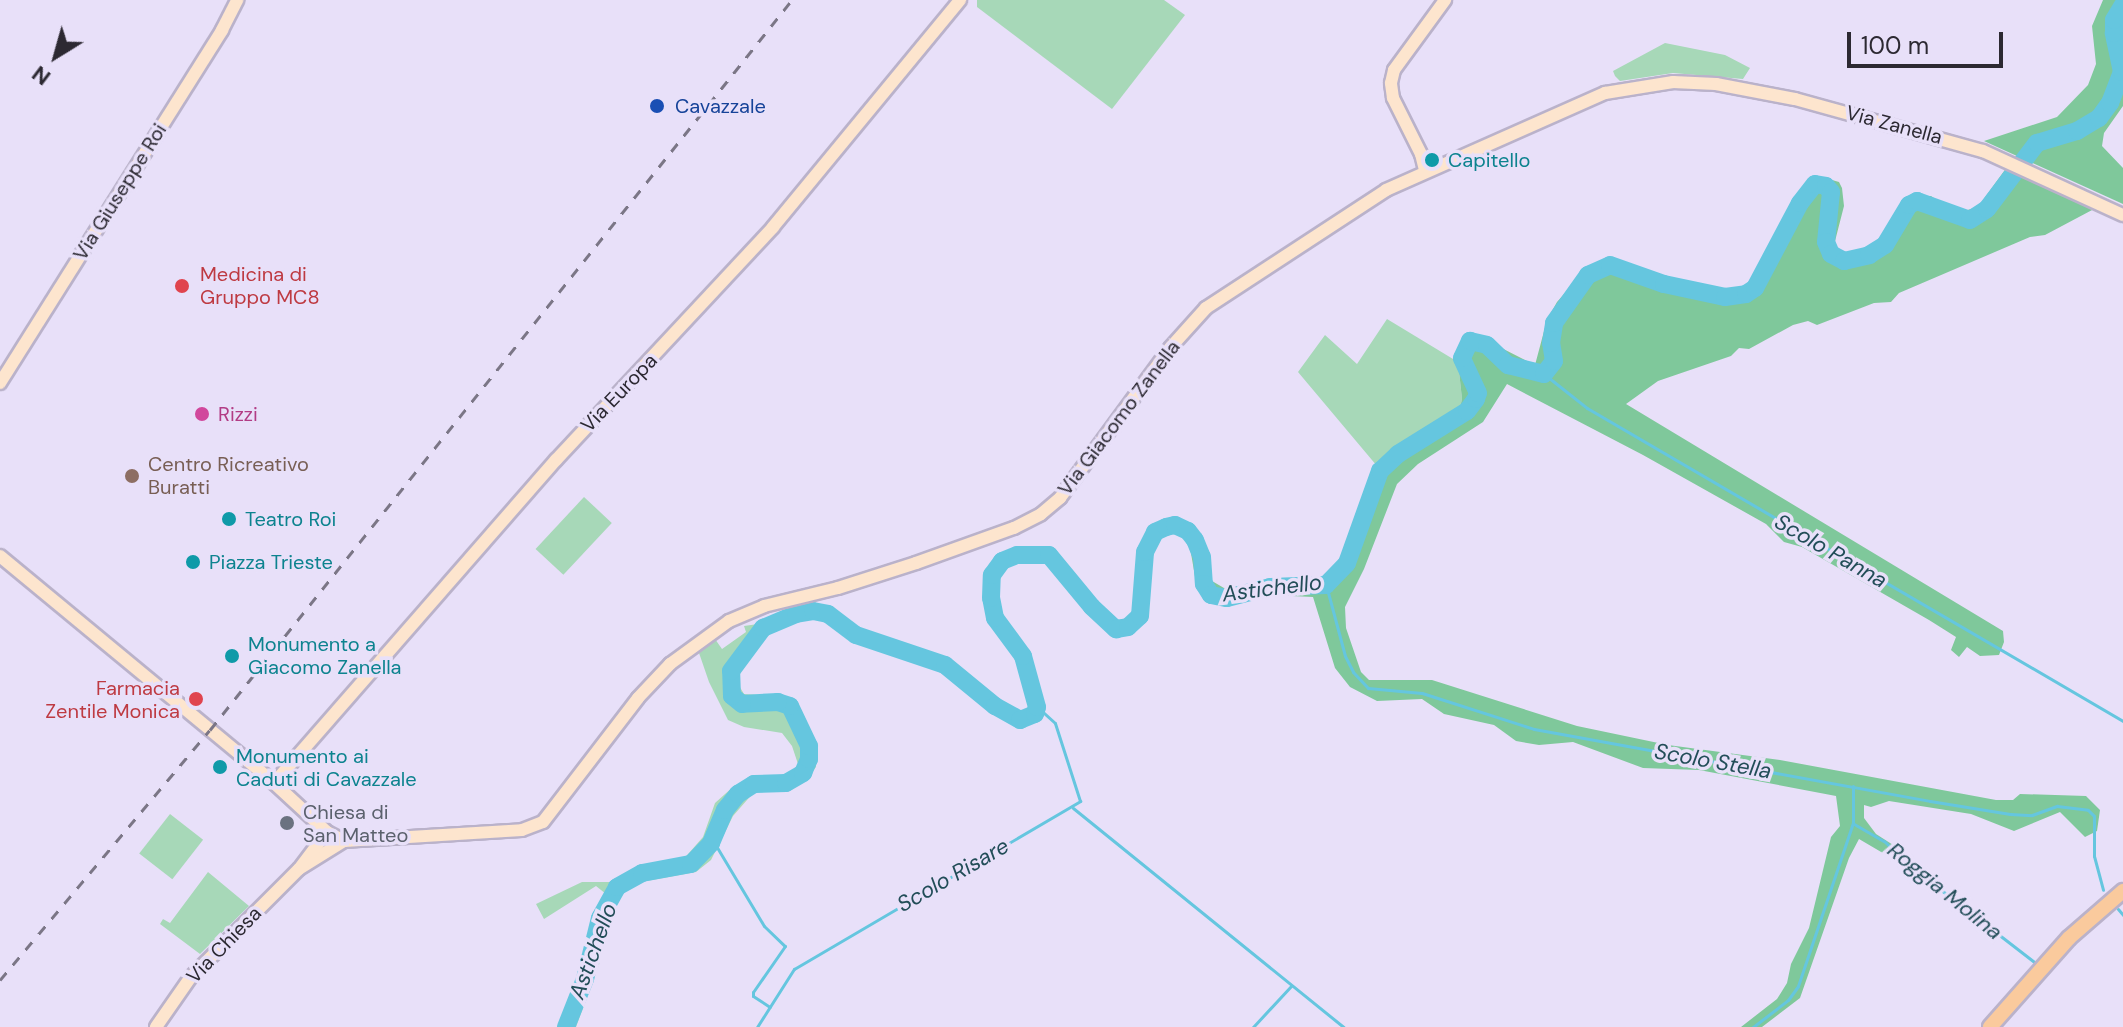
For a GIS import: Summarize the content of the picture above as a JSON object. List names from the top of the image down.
{
  "streets": {
    "street": [
      "Via Zanella",
      "Via Giuseppe Roi",
      "Via Europa",
      "Via Giacomo Zanella",
      "Via Chiesa"
    ]
  },
  "crossings": [
    ["Via Zanella", "Via Giacomo Zanella"]
  ],
  "water": [
    "Scolo Panna",
    "Astichello",
    "Scolo Stella",
    "Scolo Risare",
    "Roggia Molina"
  ],
  "places": [
    "Cavazzale",
    "Capitello",
    "Medicina di Gruppo MC8",
    "Rizzi",
    "Centro Ricreativo Buratti",
    "Teatro Roi",
    "Piazza Trieste",
    "Monumento a Giacomo Zanella",
    "Farmacia Zentile Monica",
    "Monumento ai Caduti di Cavazzale",
    "Chiesa di San Matteo"
  ],
  "scale_bar": "100 m",
  "north": "bottom left"
}
